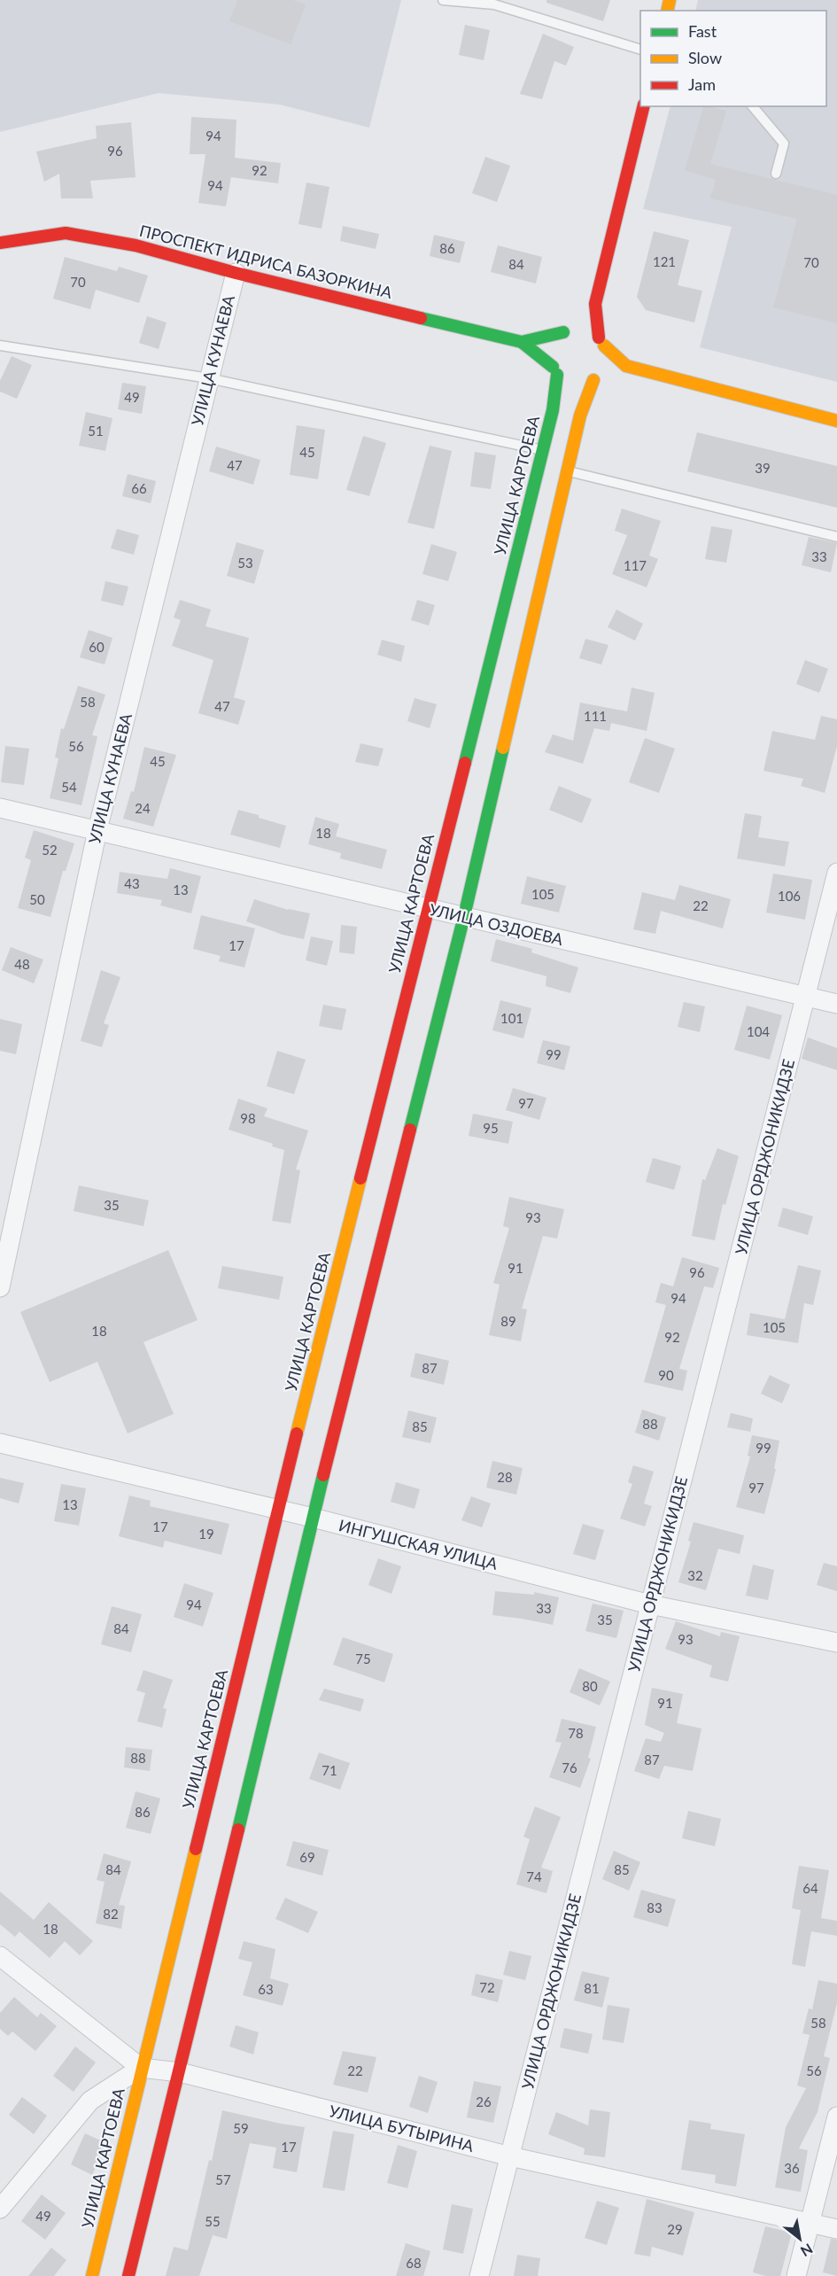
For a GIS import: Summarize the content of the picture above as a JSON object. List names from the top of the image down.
{
  "streets": {
    "main road": ["ПРОСПЕКТ ИДРИСА БАЗОРКИНА", "УЛИЦА КАРТОЕВА"],
    "street": [
      "УЛИЦА КУНАЕВА",
      "УЛИЦА ОЗДОЕВА",
      "УЛИЦА ОРДЖОНИКИДЗЕ",
      "ИНГУШСКАЯ УЛИЦА",
      "УЛИЦА БУТЫРИНА"
    ]
  },
  "crossings": [
    ["ПРОСПЕКТ ИДРИСА БАЗОРКИНА", "УЛИЦА КУНАЕВА"],
    ["ПРОСПЕКТ ИДРИСА БАЗОРКИНА", "УЛИЦА КАРТОЕВА"],
    ["УЛИЦА КУНАЕВА", "УЛИЦА ОЗДОЕВА"],
    ["УЛИЦА КАРТОЕВА", "УЛИЦА ОЗДОЕВА"],
    ["УЛИЦА КАРТОЕВА", "ИНГУШСКАЯ УЛИЦА"],
    ["УЛИЦА КАРТОЕВА", "УЛИЦА БУТЫРИНА"],
    ["УЛИЦА ОЗДОЕВА", "УЛИЦА ОРДЖОНИКИДЗЕ"],
    ["УЛИЦА ОРДЖОНИКИДЗЕ", "ИНГУШСКАЯ УЛИЦА"],
    ["УЛИЦА ОРДЖОНИКИДЗЕ", "УЛИЦА БУТЫРИНА"]
  ],
  "house_numbers": [
    "94",
    "96",
    "92",
    "94",
    "86",
    "121",
    "70",
    "84",
    "70",
    "49",
    "51",
    "45",
    "47",
    "39",
    "66",
    "33",
    "53",
    "117",
    "60",
    "58",
    "47",
    "111",
    "56",
    "45",
    "54",
    "24",
    "18",
    "52",
    "43",
    "13",
    "105",
    "106",
    "50",
    "22",
    "17",
    "48",
    "101",
    "104",
    "99",
    "97",
    "98",
    "95",
    "35",
    "93",
    "91",
    "96",
    "94",
    "89",
    "105",
    "18",
    "92",
    "87",
    "90",
    "88",
    "85",
    "99",
    "28",
    "97",
    "13",
    "17",
    "19",
    "32",
    "94",
    "33",
    "35",
    "84",
    "93",
    "75",
    "80",
    "91",
    "78",
    "88",
    "87",
    "76",
    "71",
    "86",
    "69",
    "84",
    "85",
    "74",
    "64",
    "83",
    "82",
    "18",
    "72",
    "81",
    "63",
    "58",
    "22",
    "56",
    "26",
    "59",
    "17",
    "36",
    "57",
    "49",
    "55",
    "29",
    "68"
  ],
  "legend": ["Fast", "Slow", "Jam"],
  "north": "bottom right"
}
